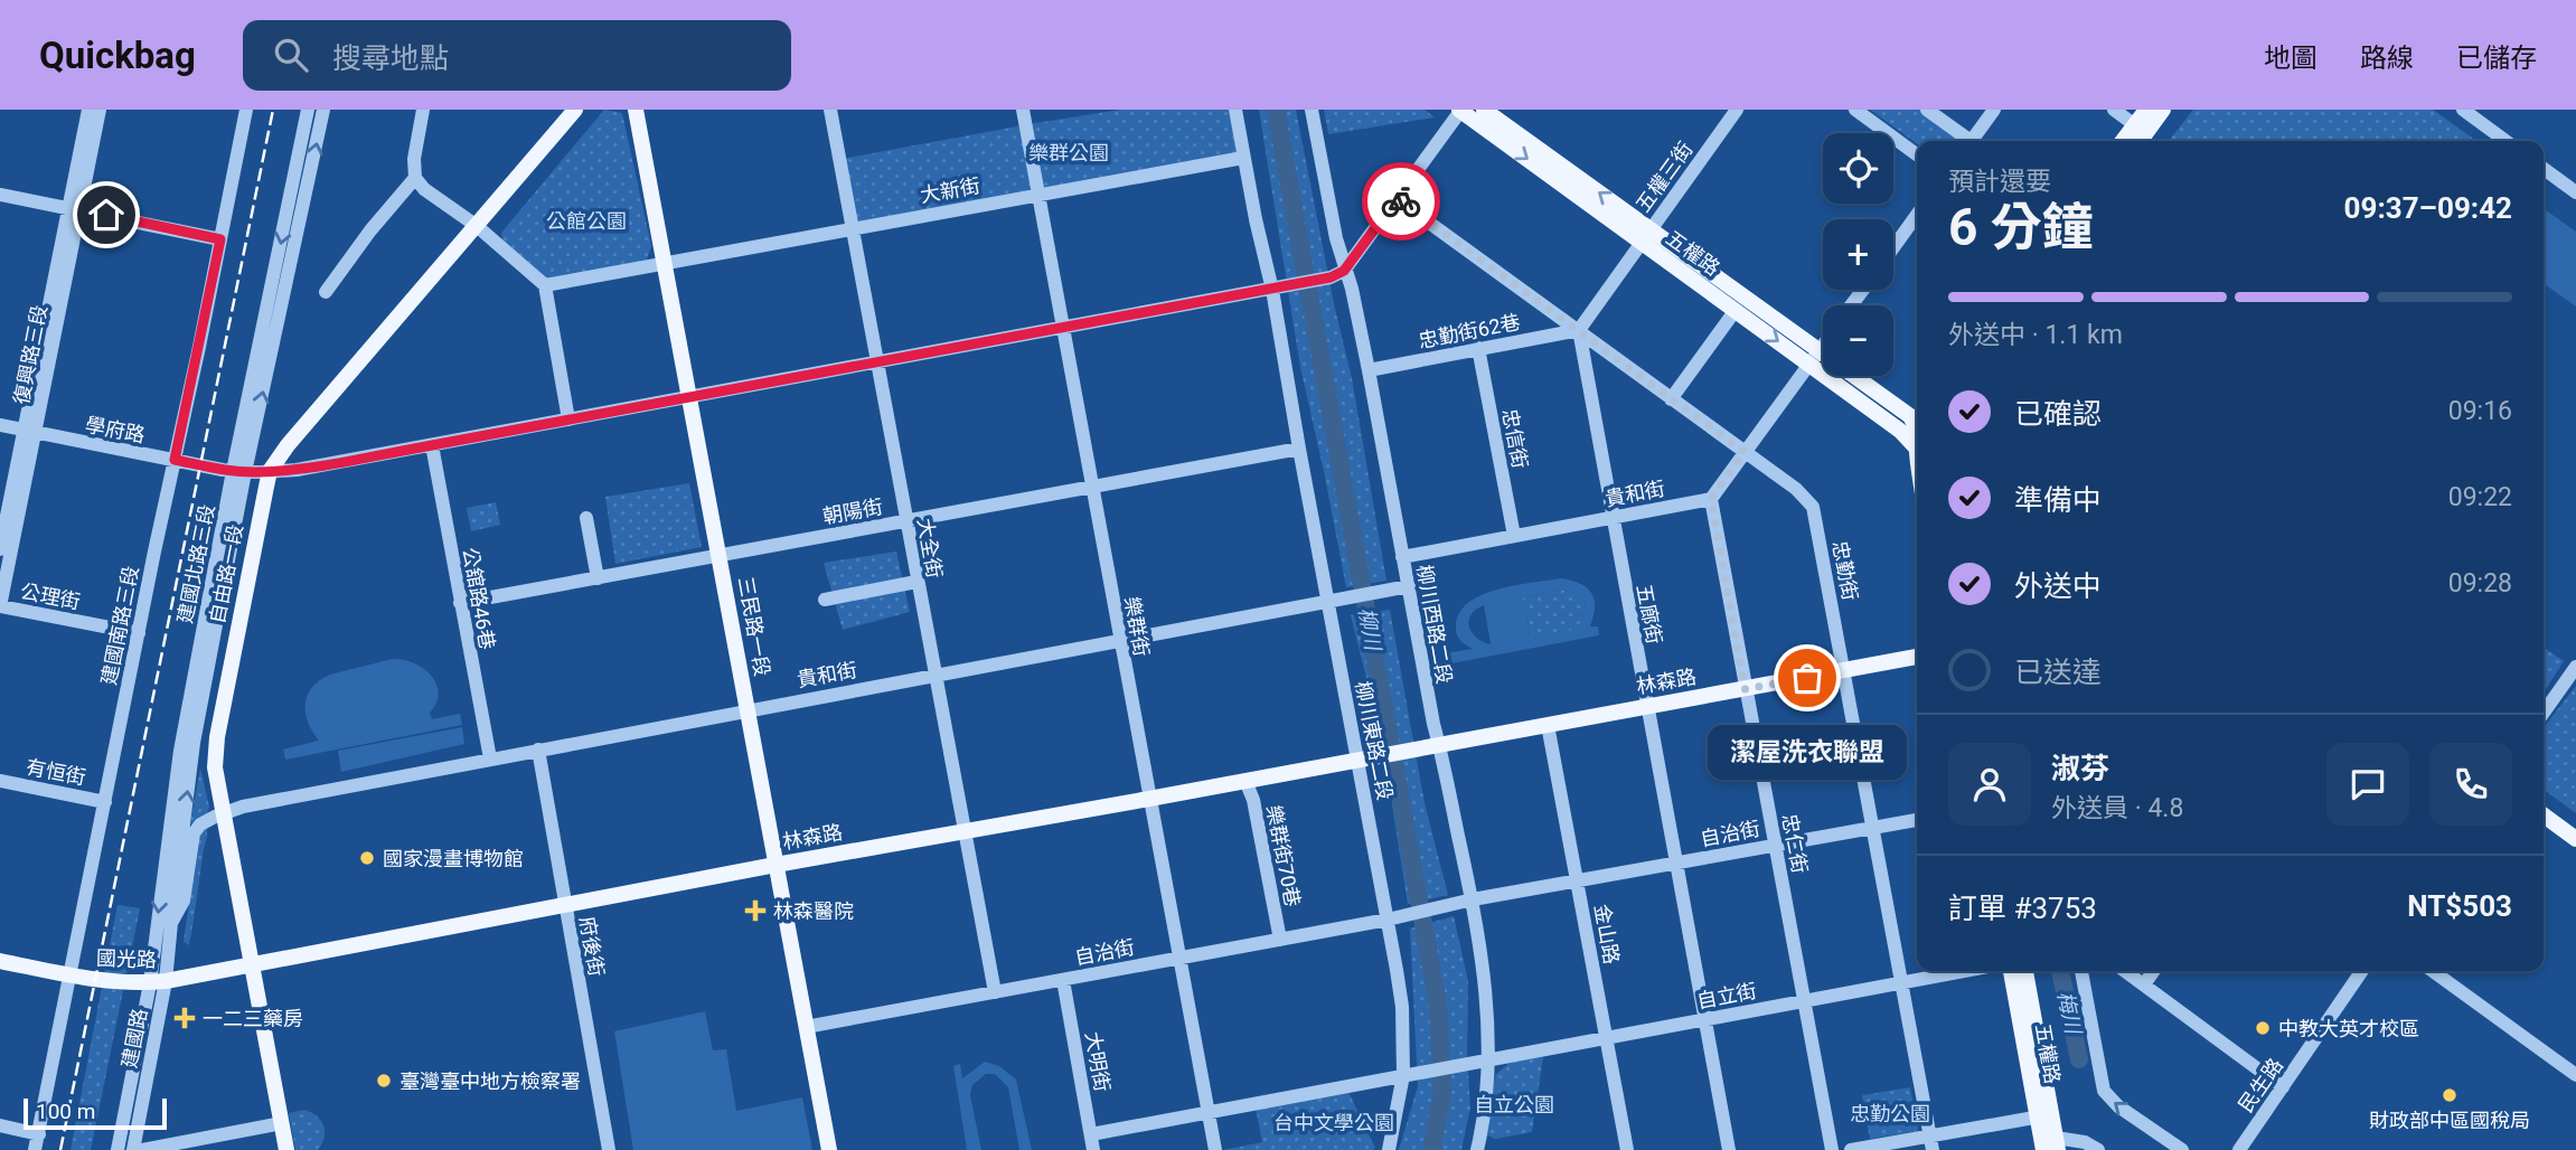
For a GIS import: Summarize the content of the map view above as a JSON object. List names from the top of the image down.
{
  "streets": {
    "main road": [
      "五權路",
      "自由路一段",
      "三民路一段",
      "林森路",
      "國光路"
    ],
    "street": [
      "五權三街",
      "大新街",
      "忠勤街62巷",
      "復興路三段",
      "學府路",
      "忠信街",
      "貴和街",
      "朝陽街",
      "大全街",
      "建國北路三段",
      "忠勤街",
      "公理街",
      "公舘路46巷",
      "五廊街",
      "柳川西路二段",
      "建國南路三段",
      "樂群街",
      "柳川東路二段",
      "有恒街",
      "自治街",
      "忠仁街",
      "樂群街70巷",
      "金山路",
      "府後街",
      "自立街",
      "建國路",
      "大明街",
      "民生路"
    ]
  },
  "crossings": [
    ["五權三街", "五權路"],
    ["大新街", "大全街"],
    ["大新街", "三民路一段"],
    ["大新街", "樂群街"],
    ["大新街", "柳川東路二段"],
    ["忠勤街62巷", "忠信街"],
    ["忠勤街62巷", "忠勤街"],
    ["忠勤街62巷", "五廊街"],
    ["忠勤街62巷", "柳川西路二段"],
    ["復興路三段", "學府路"],
    ["復興路三段", "公理街"],
    ["學府路", "大全街"],
    ["學府路", "建國北路三段"],
    ["學府路", "自由路一段"],
    ["學府路", "公舘路46巷"],
    ["學府路", "柳川西路二段"],
    ["學府路", "建國南路三段"],
    ["學府路", "三民路一段"],
    ["學府路", "樂群街"],
    ["學府路", "柳川東路二段"],
    ["忠信街", "貴和街"],
    ["貴和街", "大全街"],
    ["貴和街", "自由路一段"],
    ["貴和街", "公舘路46巷"],
    ["貴和街", "五廊街"],
    ["貴和街", "柳川西路二段"],
    ["貴和街", "三民路一段"],
    ["貴和街", "樂群街"],
    ["貴和街", "柳川東路二段"],
    ["貴和街", "忠仁街"],
    ["貴和街", "府後街"],
    ["朝陽街", "大全街"],
    ["朝陽街", "公舘路46巷"],
    ["朝陽街", "三民路一段"],
    ["朝陽街", "樂群街"],
    ["朝陽街", "柳川東路二段"],
    ["大全街", "林森路"],
    ["大全街", "自治街"],
    ["建國北路三段", "國光路"],
    ["建國北路三段", "建國路"],
    ["忠勤街", "五廊街"],
    ["忠勤街", "林森路"],
    ["忠勤街", "自治街"],
    ["忠勤街", "自立街"],
    ["自由路一段", "林森路"],
    ["自由路一段", "國光路"],
    ["公理街", "建國南路三段"],
    ["五廊街", "林森路"],
    ["五廊街", "自治街"],
    ["五廊街", "自立街"],
    ["柳川西路二段", "林森路"],
    ["柳川西路二段", "自治街"],
    ["柳川西路二段", "自立街"],
    ["建國南路三段", "有恒街"],
    ["建國南路三段", "國光路"],
    ["三民路一段", "林森路"],
    ["三民路一段", "自治街"],
    ["樂群街", "林森路"],
    ["樂群街", "自治街"],
    ["林森路", "柳川東路二段"],
    ["林森路", "忠仁街"],
    ["林森路", "樂群街70巷"],
    ["林森路", "金山路"],
    ["林森路", "府後街"],
    ["林森路", "國光路"],
    ["柳川東路二段", "自治街"],
    ["柳川東路二段", "自立街"],
    ["自治街", "忠仁街"],
    ["自治街", "樂群街70巷"],
    ["自治街", "金山路"],
    ["自治街", "大明街"],
    ["忠仁街", "自立街"],
    ["金山路", "自立街"],
    ["國光路", "建國路"]
  ],
  "water": ["柳川", "梅川"],
  "parks": [
    "樂群公園",
    "公館公園",
    "自立公園",
    "忠勤公園",
    "台中文學公園"
  ],
  "places": {
    "other": [
      "潔屋洗衣聯盟",
      "國家漫畫博物館",
      "中教大英才校區",
      "臺灣臺中地方檢察署",
      "財政部中區國稅局"
    ],
    "health": ["林森醫院", "一二三藥房"]
  },
  "scale_bar": "100 m",
  "page": {
    "header": "Quickbag",
    "search": "搜尋地點",
    "nav": ["地圖", "路線", "已儲存"],
    "map_buttons": ["+", "−"],
    "heading": ["6 分鐘", "預計還要", "09:37–09:42"],
    "panel": [
      "淑芬",
      "外送員 · 4.8",
      "訂單 #3753",
      "NT$503"
    ],
    "bar": "外送中 · 1.1 km",
    "list": [
      ["已確認", "09:16"],
      ["準備中", "09:22"],
      ["外送中", "09:28"],
      "已送達"
    ],
    "bubble": "潔屋洗衣聯盟",
    "scale": "100 m"
  }
}
